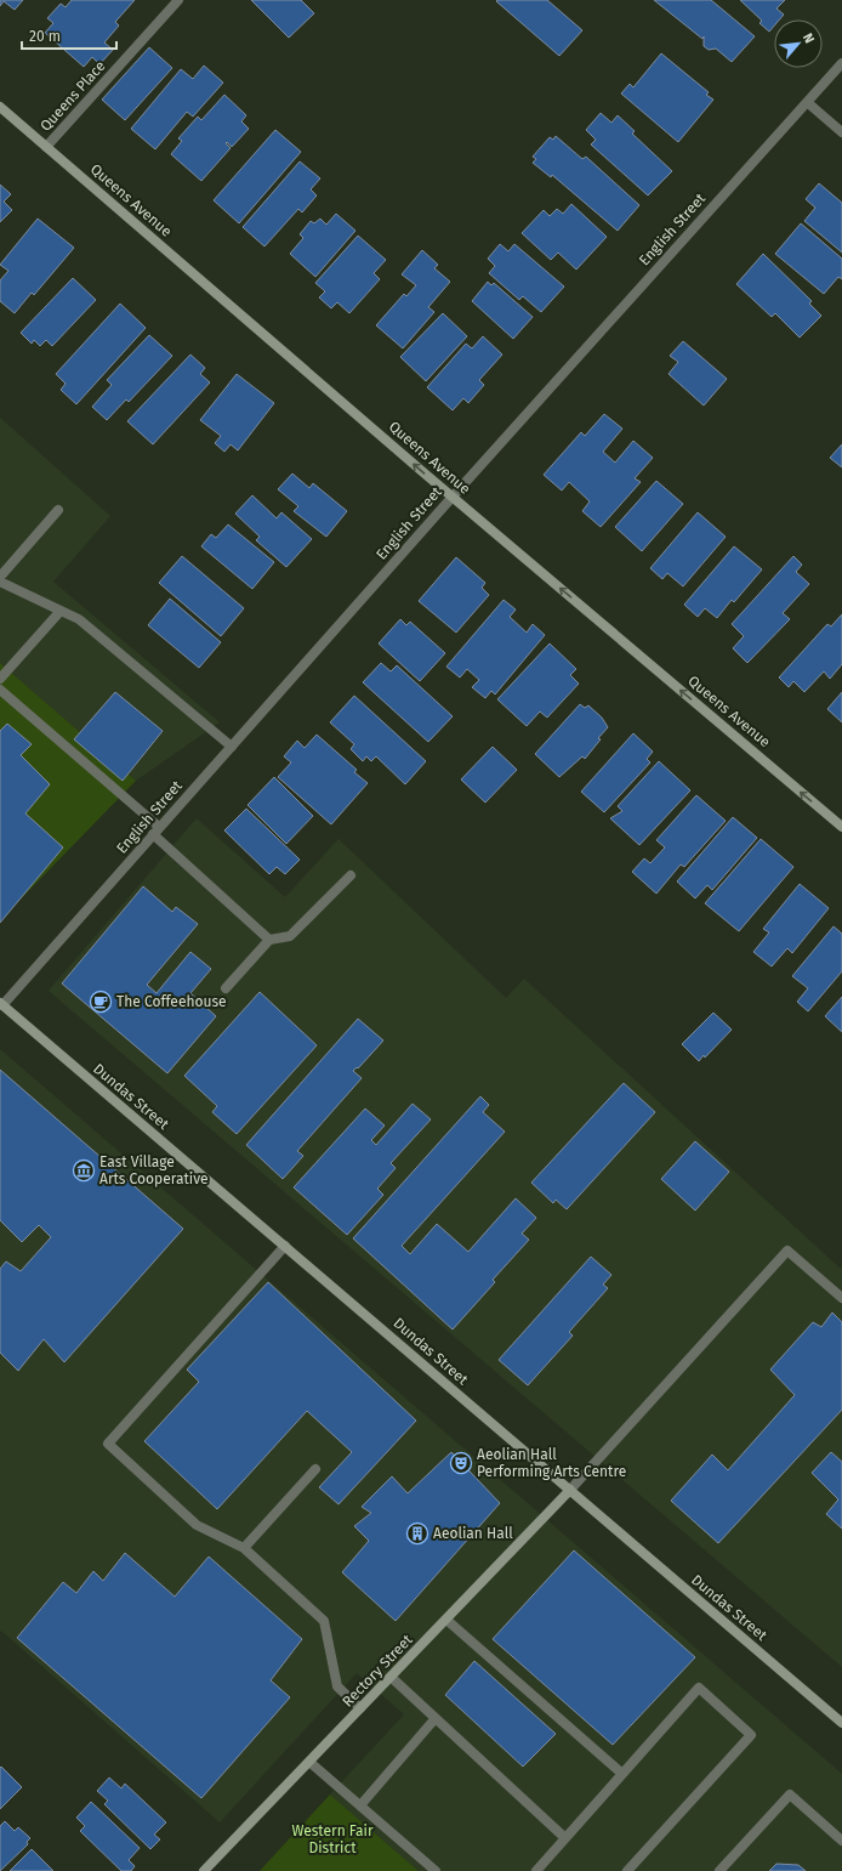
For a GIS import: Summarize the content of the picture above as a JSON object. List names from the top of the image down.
{
  "streets": {
    "street": [
      "Queens Place",
      "Queens Avenue",
      "English Street",
      "Dundas Street",
      "Rectory Street"
    ]
  },
  "crossings": [
    ["Queens Place", "Queens Avenue"],
    ["Queens Avenue", "English Street"],
    ["English Street", "Dundas Street"],
    ["Dundas Street", "Rectory Street"]
  ],
  "one_way": ["Queens Avenue"],
  "parks": ["Western Fair District"],
  "places": {
    "cafe": ["The Coffeehouse"],
    "museum": ["East Village Arts Cooperative"],
    "theatre": ["Aeolian Hall Performing Arts Centre"],
    "building": ["Aeolian Hall"]
  },
  "scale_bar": "20 m",
  "north": "top right"
}
